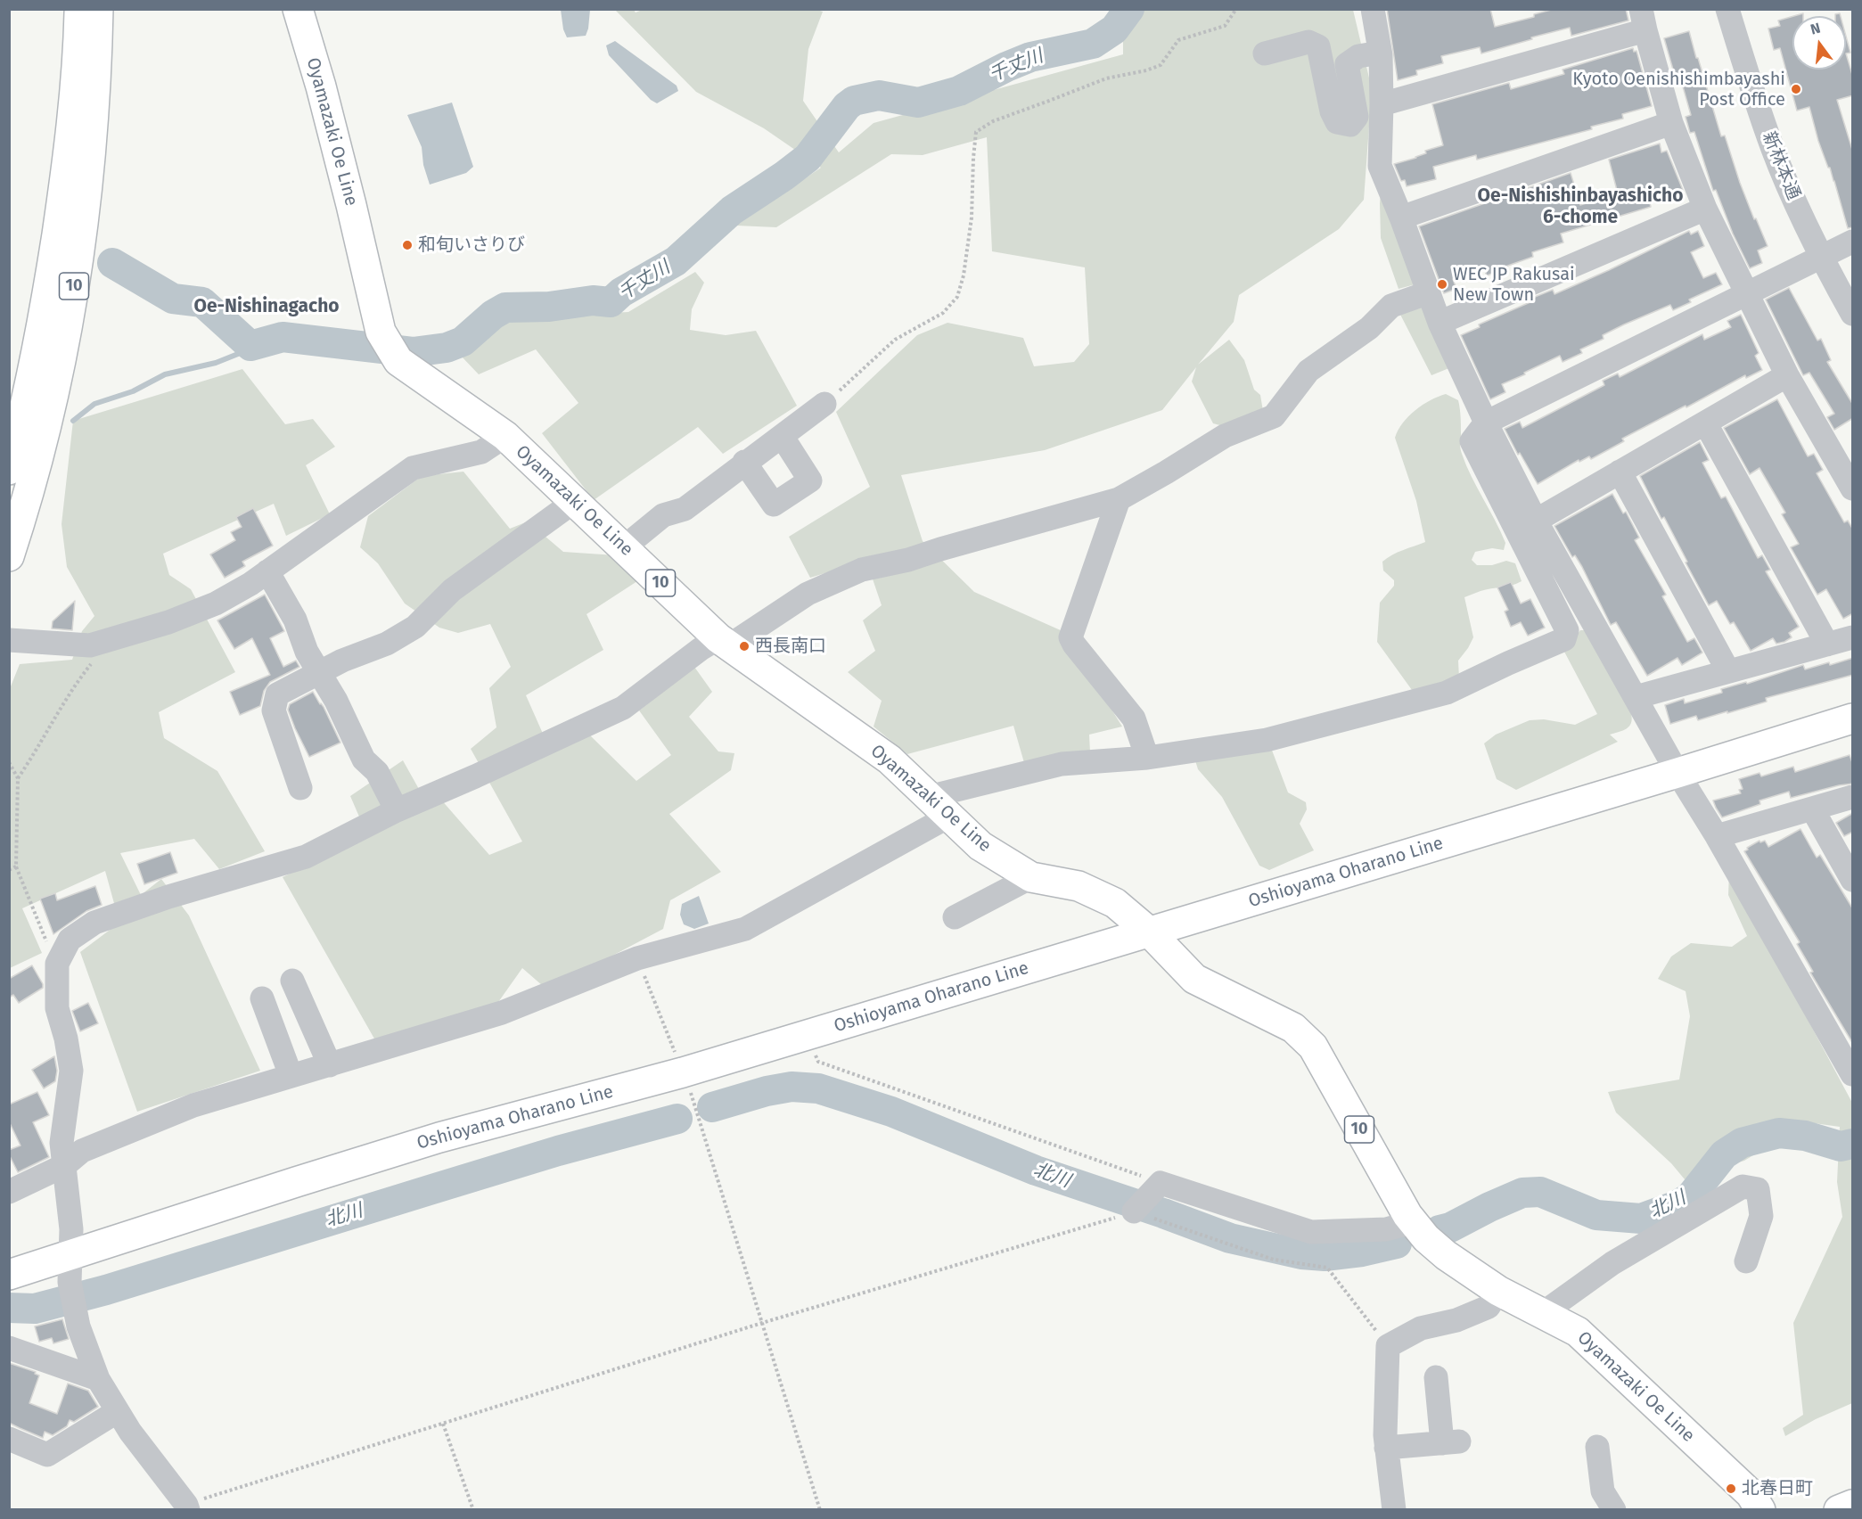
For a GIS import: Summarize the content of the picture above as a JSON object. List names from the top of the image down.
{
  "streets": {
    "main road": ["Oyamazaki Oe Line", "10", "Oshioyama Oharano Line"],
    "street": ["新林本通"]
  },
  "crossings": [
    ["Oyamazaki Oe Line", "Oshioyama Oharano Line"]
  ],
  "districts": ["Oe-Nishishinbayashicho 6-chome", "Oe-Nishinagacho"],
  "water": ["千丈川", "北川"],
  "places": [
    "Kyoto Oenishishimbayashi Post Office",
    "和旬いさりび",
    "WEC JP Rakusai New Town",
    "西長南口",
    "北春日町"
  ],
  "north": "top"
}
